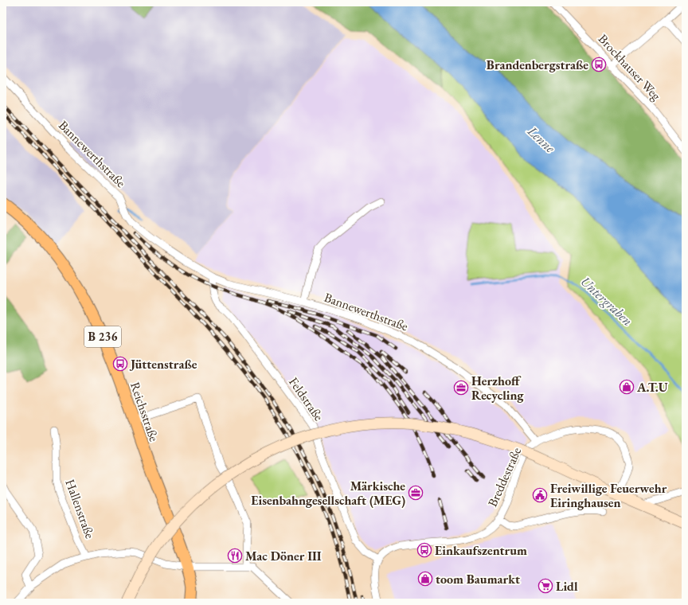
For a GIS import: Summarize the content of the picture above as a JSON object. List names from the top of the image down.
{
  "streets": {
    "main road": ["B 236", "Reichsstraße"],
    "street": [
      "Brockhauser Weg",
      "Bannewerthstraße",
      "Feldstraße",
      "Breddestraße",
      "Hallenstraße"
    ]
  },
  "crossings": [
    ["Bannewerthstraße", "Feldstraße"],
    ["Bannewerthstraße", "Breddestraße"],
    ["Feldstraße", "Breddestraße"],
    ["Reichsstraße", "Hallenstraße"]
  ],
  "water": ["Lenne", "Untergraben"],
  "places": {
    "bus stop": ["Brandenbergstraße", "Jüttenstraße", "Einkaufszentrum"],
    "shop": ["A.T.U", "toom Baumarkt"],
    "office": ["Herzhoff Recycling", "Märkische Eisenbahngesellschaft (MEG)"],
    "public building": ["Freiwillige Feuerwehr Eiringhausen"],
    "restaurant": ["Mac Döner III"],
    "supermarket": ["Lidl"]
  }
}
